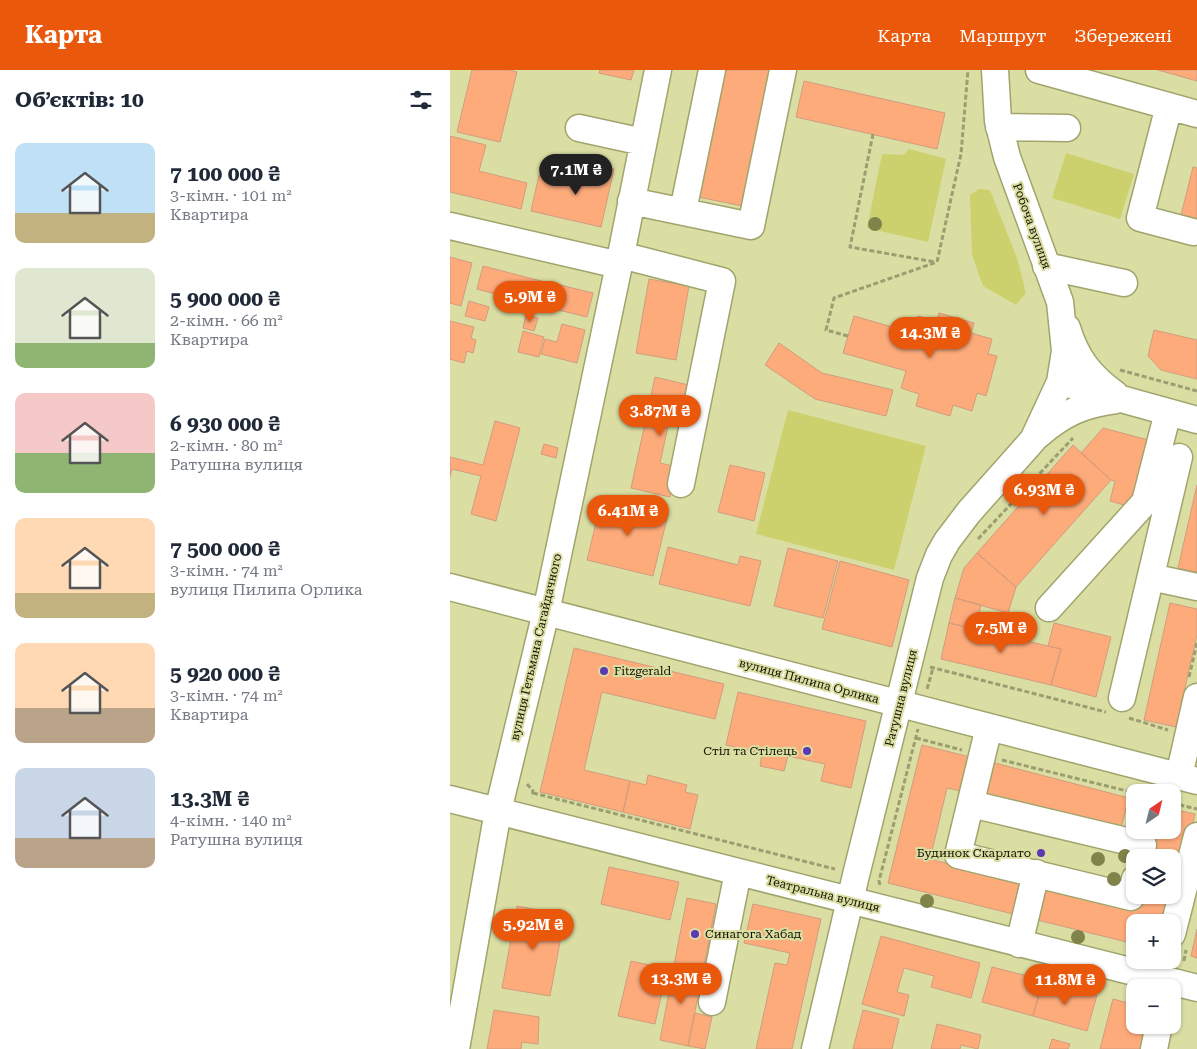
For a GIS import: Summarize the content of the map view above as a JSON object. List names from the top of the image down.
{
  "streets": {
    "street": [
      "Робоча вулиця",
      "вулиця Гетьмана Сагайдачного",
      "вулиця Пилипа Орлика",
      "Ратушна вулиця",
      "Театральна вулиця"
    ]
  },
  "crossings": [
    ["Робоча вулиця", "Ратушна вулиця"],
    ["вулиця Гетьмана Сагайдачного", "вулиця Пилипа Орлика"],
    ["вулиця Гетьмана Сагайдачного", "Театральна вулиця"],
    ["вулиця Пилипа Орлика", "Ратушна вулиця"],
    ["Ратушна вулиця", "Театральна вулиця"]
  ],
  "places": [
    "Fitzgerald",
    "Стіл та Стілець",
    "Будинок Скарлато",
    "Синагога Хабад"
  ],
  "north": "top right",
  "page": {
    "header": "Карта",
    "nav": ["Карта", "Маршрут", "Збережені"],
    "heading": "Об’єктів: 10",
    "list": [
      {
        "name": "7 100 000 ₴",
        "note": "3-кімн. · 101 m² · Квартира"
      },
      {
        "name": "5 900 000 ₴",
        "note": "2-кімн. · 66 m² · Квартира"
      },
      {
        "name": "6 930 000 ₴",
        "note": "2-кімн. · 80 m² · Ратушна вулиця"
      },
      {
        "name": "7 500 000 ₴",
        "note": "3-кімн. · 74 m² · вулиця Пилипа Орлика"
      },
      {
        "name": "5 920 000 ₴",
        "note": "3-кімн. · 74 m² · Квартира"
      },
      {
        "name": "13.3M ₴",
        "note": "4-кімн. · 140 m² · Ратушна вулиця"
      }
    ],
    "price": [
      "7.1M ₴",
      "5.9M ₴",
      "14.3M ₴",
      "3.87M ₴",
      "6.93M ₴",
      "6.41M ₴",
      "7.5M ₴",
      "5.92M ₴",
      "13.3M ₴",
      "11.8M ₴"
    ],
    "map_buttons": ["+", "−"]
  }
}
